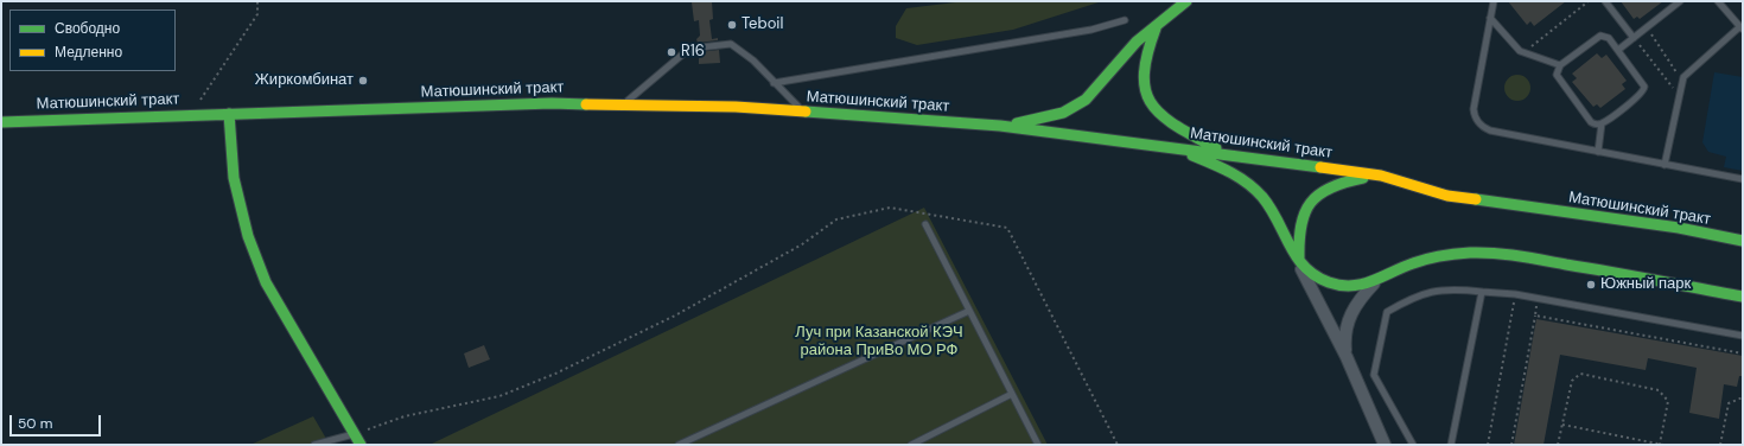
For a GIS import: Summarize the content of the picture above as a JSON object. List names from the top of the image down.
{
  "streets": {
    "main road": ["Матюшинский тракт"]
  },
  "parks": ["Луч при Казанской КЭЧ района ПриВо МО РФ"],
  "places": [
    "Teboil",
    "R16",
    "Жиркомбинат",
    "Южный парк"
  ],
  "legend": ["Свободно", "Медленно"],
  "scale_bar": "50 m"
}
